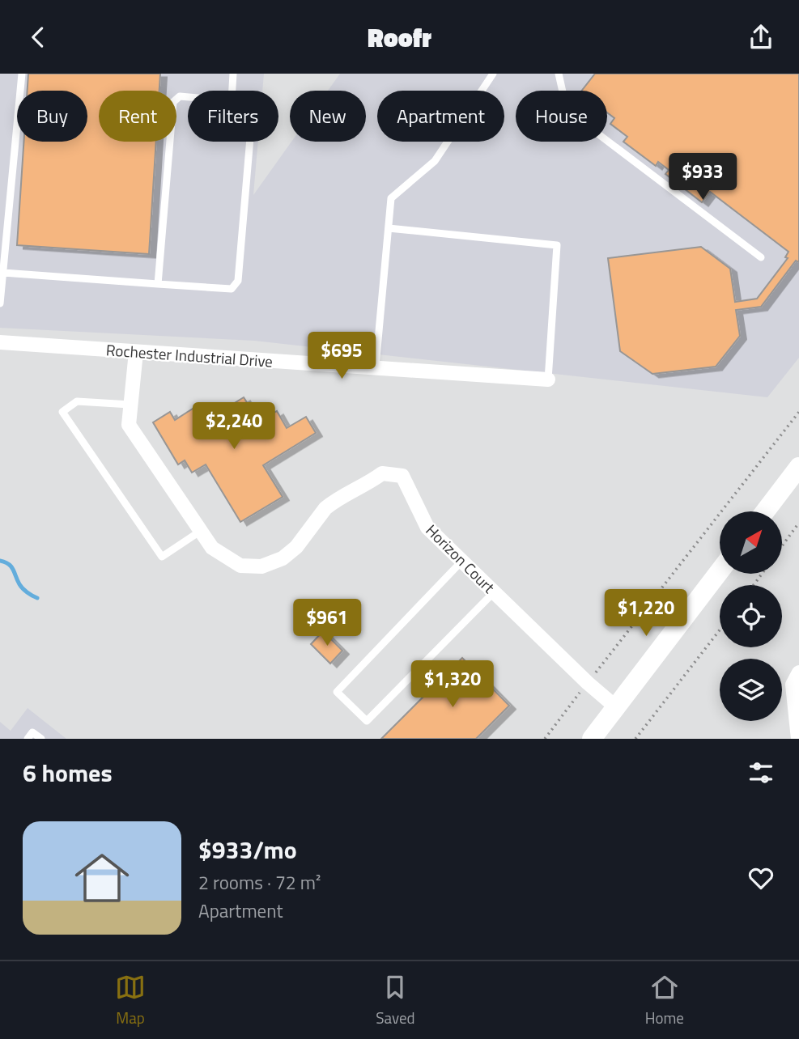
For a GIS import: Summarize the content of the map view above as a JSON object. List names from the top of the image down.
{
  "streets": {
    "street": ["Rochester Industrial Drive", "Horizon Court"]
  },
  "crossings": [
    ["Rochester Industrial Drive", "Horizon Court"]
  ],
  "north": "top right",
  "page": {
    "header": "Roofr",
    "chip": [
      "Buy",
      "Rent",
      "Filters",
      "New",
      "Apartment",
      "House"
    ],
    "price": [
      "$933",
      "$695",
      "$2,240",
      "$1,220",
      "$961",
      "$1,320"
    ],
    "heading": "6 homes",
    "list": [
      {
        "name": "$933/mo",
        "note": "2 rooms · 72 m² · Apartment"
      }
    ],
    "tabs": ["Map", "Saved", "Home"]
  }
}
